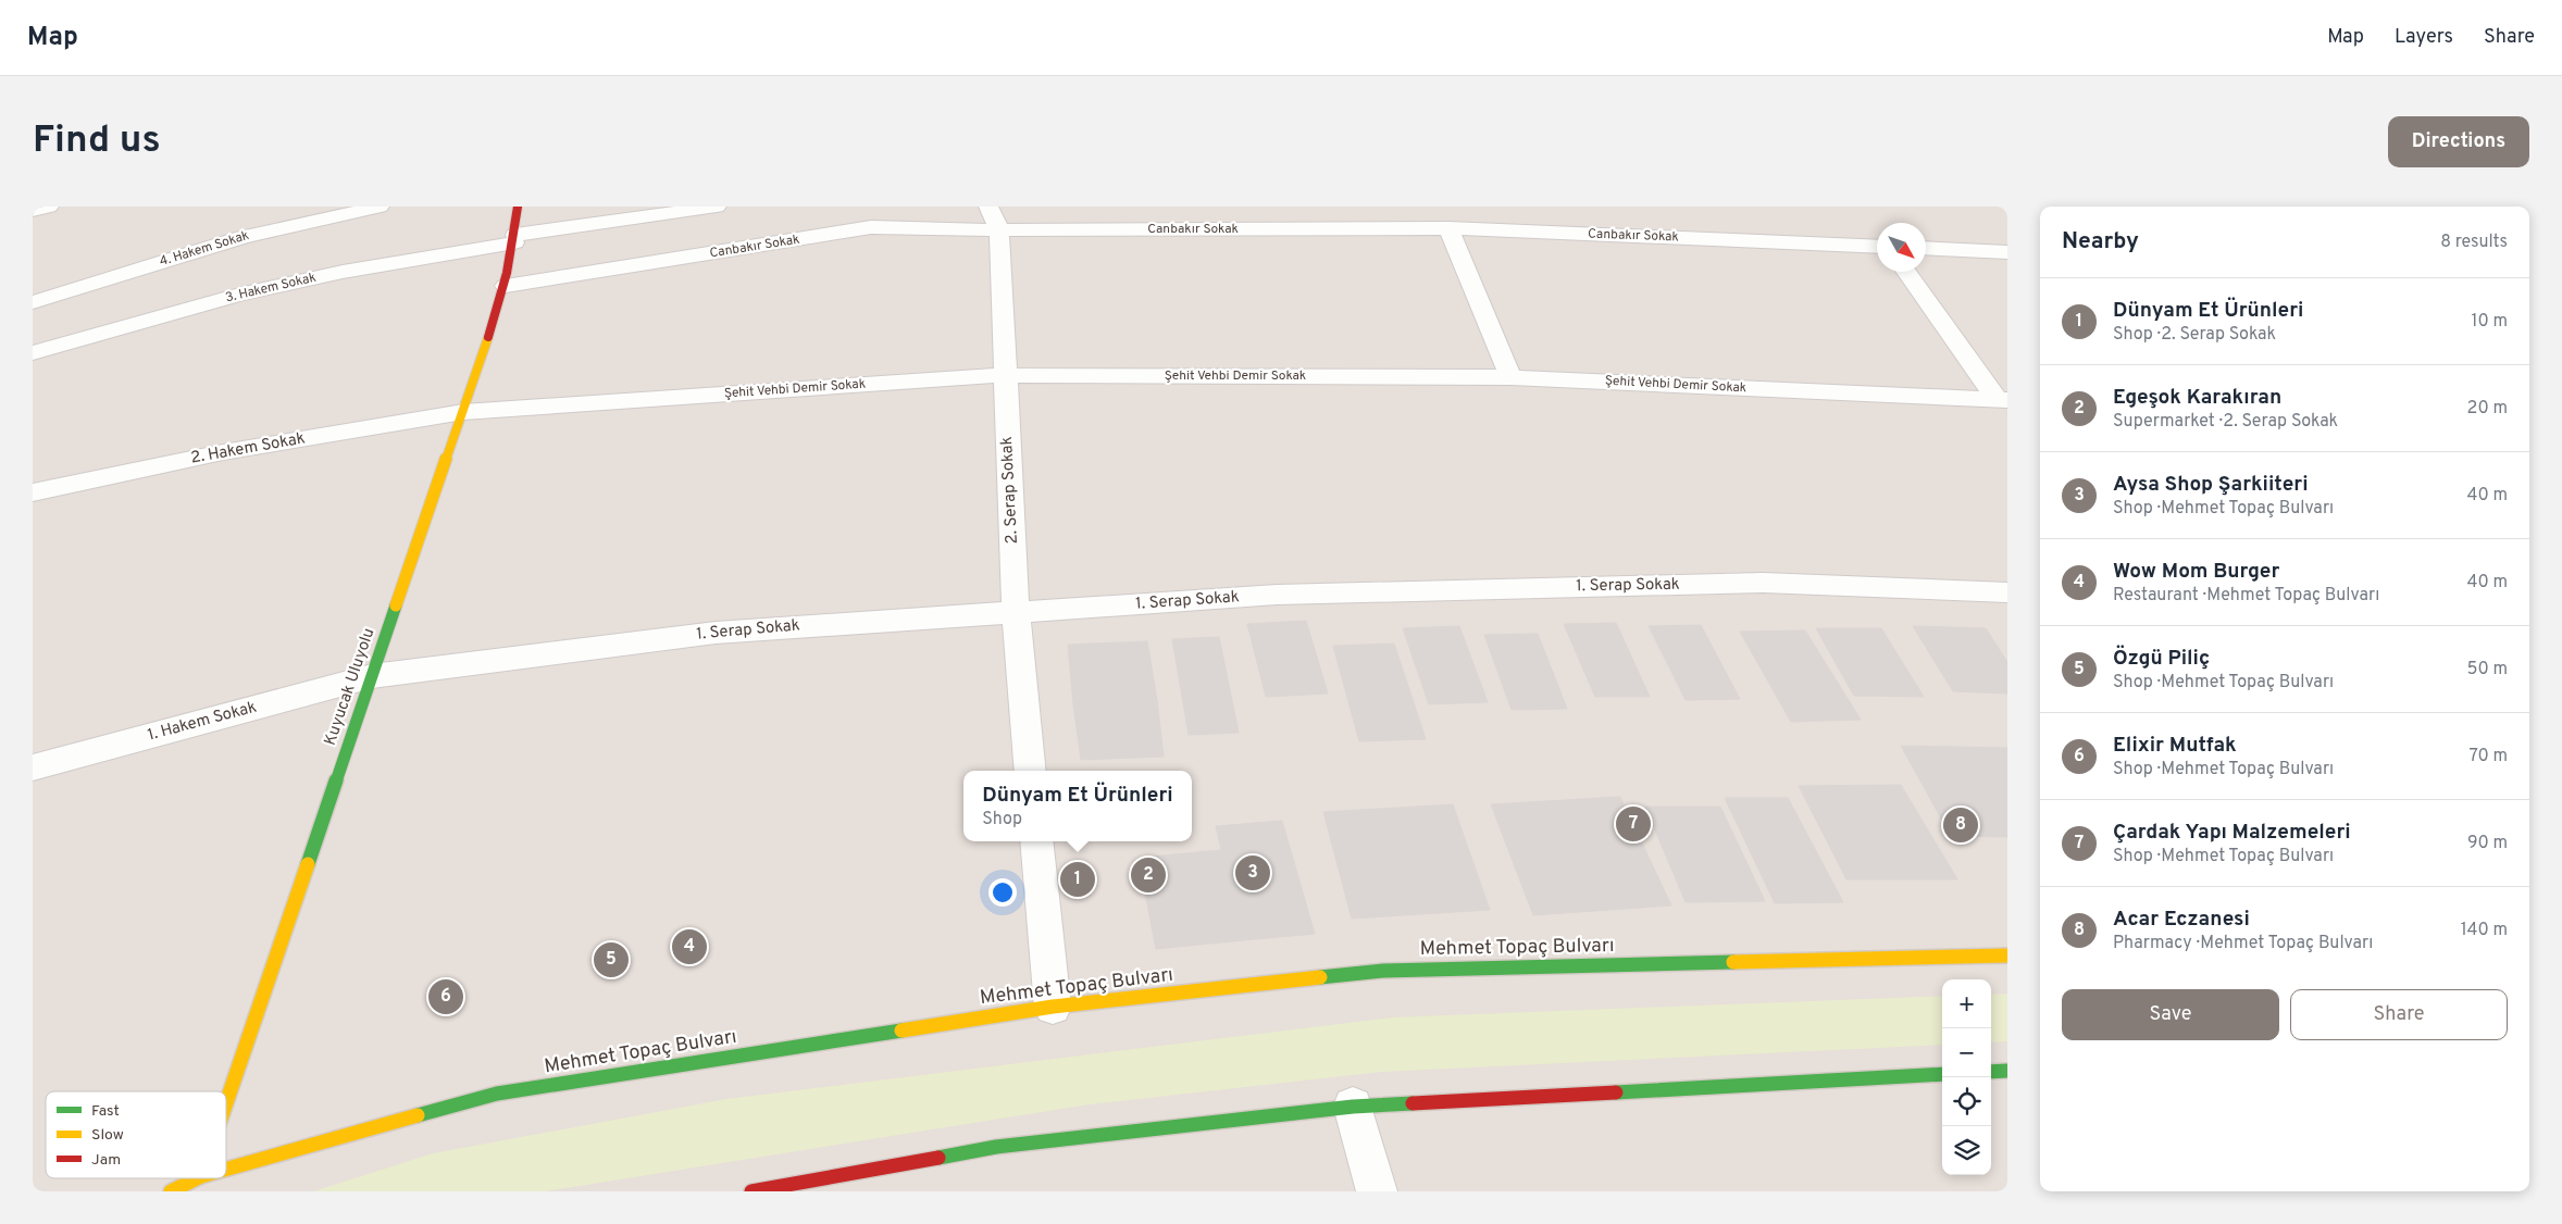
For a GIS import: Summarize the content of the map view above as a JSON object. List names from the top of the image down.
{
  "streets": {
    "main road": ["Kuyucak Uluyolu", "Mehmet Topaç Bulvarı"],
    "street": [
      "Canbakır Sokak",
      "4. Hakem Sokak",
      "3. Hakem Sokak",
      "Şehit Vehbi Demir Sokak",
      "2. Hakem Sokak",
      "2. Serap Sokak",
      "1. Serap Sokak",
      "1. Hakem Sokak"
    ]
  },
  "crossings": [
    ["Canbakır Sokak", "2. Serap Sokak"],
    ["Canbakır Sokak", "Kuyucak Uluyolu"],
    ["3. Hakem Sokak", "Kuyucak Uluyolu"],
    ["Şehit Vehbi Demir Sokak", "2. Hakem Sokak"],
    ["Şehit Vehbi Demir Sokak", "2. Serap Sokak"],
    ["Şehit Vehbi Demir Sokak", "Kuyucak Uluyolu"],
    ["2. Hakem Sokak", "Kuyucak Uluyolu"],
    ["2. Serap Sokak", "1. Serap Sokak"],
    ["1. Serap Sokak", "Kuyucak Uluyolu"],
    ["1. Serap Sokak", "1. Hakem Sokak"],
    ["Kuyucak Uluyolu", "1. Hakem Sokak"]
  ],
  "legend": ["Fast", "Slow", "Jam"],
  "north": "bottom right",
  "page": {
    "header": "Map",
    "nav": ["Map", "Layers", "Share"],
    "buttons": [
      "Directions",
      ["Save", "Share"]
    ],
    "title": "Find us",
    "heading": ["Nearby", "8 results"],
    "list": [
      {
        "mark": "1",
        "name": "Dünyam Et Ürünleri",
        "note": "Shop · 2. Serap Sokak",
        "value": "10 m"
      },
      {
        "mark": "2",
        "name": "Egeşok Karakıran",
        "note": "Supermarket · 2. Serap Sokak",
        "value": "20 m"
      },
      {
        "mark": "3",
        "name": "Aysa Shop Şarkiiteri",
        "note": "Shop · Mehmet Topaç Bulvarı",
        "value": "40 m"
      },
      {
        "mark": "4",
        "name": "Wow Mom Burger",
        "note": "Restaurant · Mehmet Topaç Bulvarı",
        "value": "40 m"
      },
      {
        "mark": "5",
        "name": "Özgü Piliç",
        "note": "Shop · Mehmet Topaç Bulvarı",
        "value": "50 m"
      },
      {
        "mark": "6",
        "name": "Elixir Mutfak",
        "note": "Shop · Mehmet Topaç Bulvarı",
        "value": "70 m"
      },
      {
        "mark": "7",
        "name": "Çardak Yapı Malzemeleri",
        "note": "Shop · Mehmet Topaç Bulvarı",
        "value": "90 m"
      },
      {
        "mark": "8",
        "name": "Acar Eczanesi",
        "note": "Pharmacy · Mehmet Topaç Bulvarı",
        "value": "140 m"
      }
    ],
    "popup": ["Dünyam Et Ürünleri", "Shop"],
    "pins": [
      "7",
      "8",
      "3",
      "2",
      "1",
      "4",
      "5",
      "6"
    ],
    "map_buttons": ["+", "−"]
  }
}
